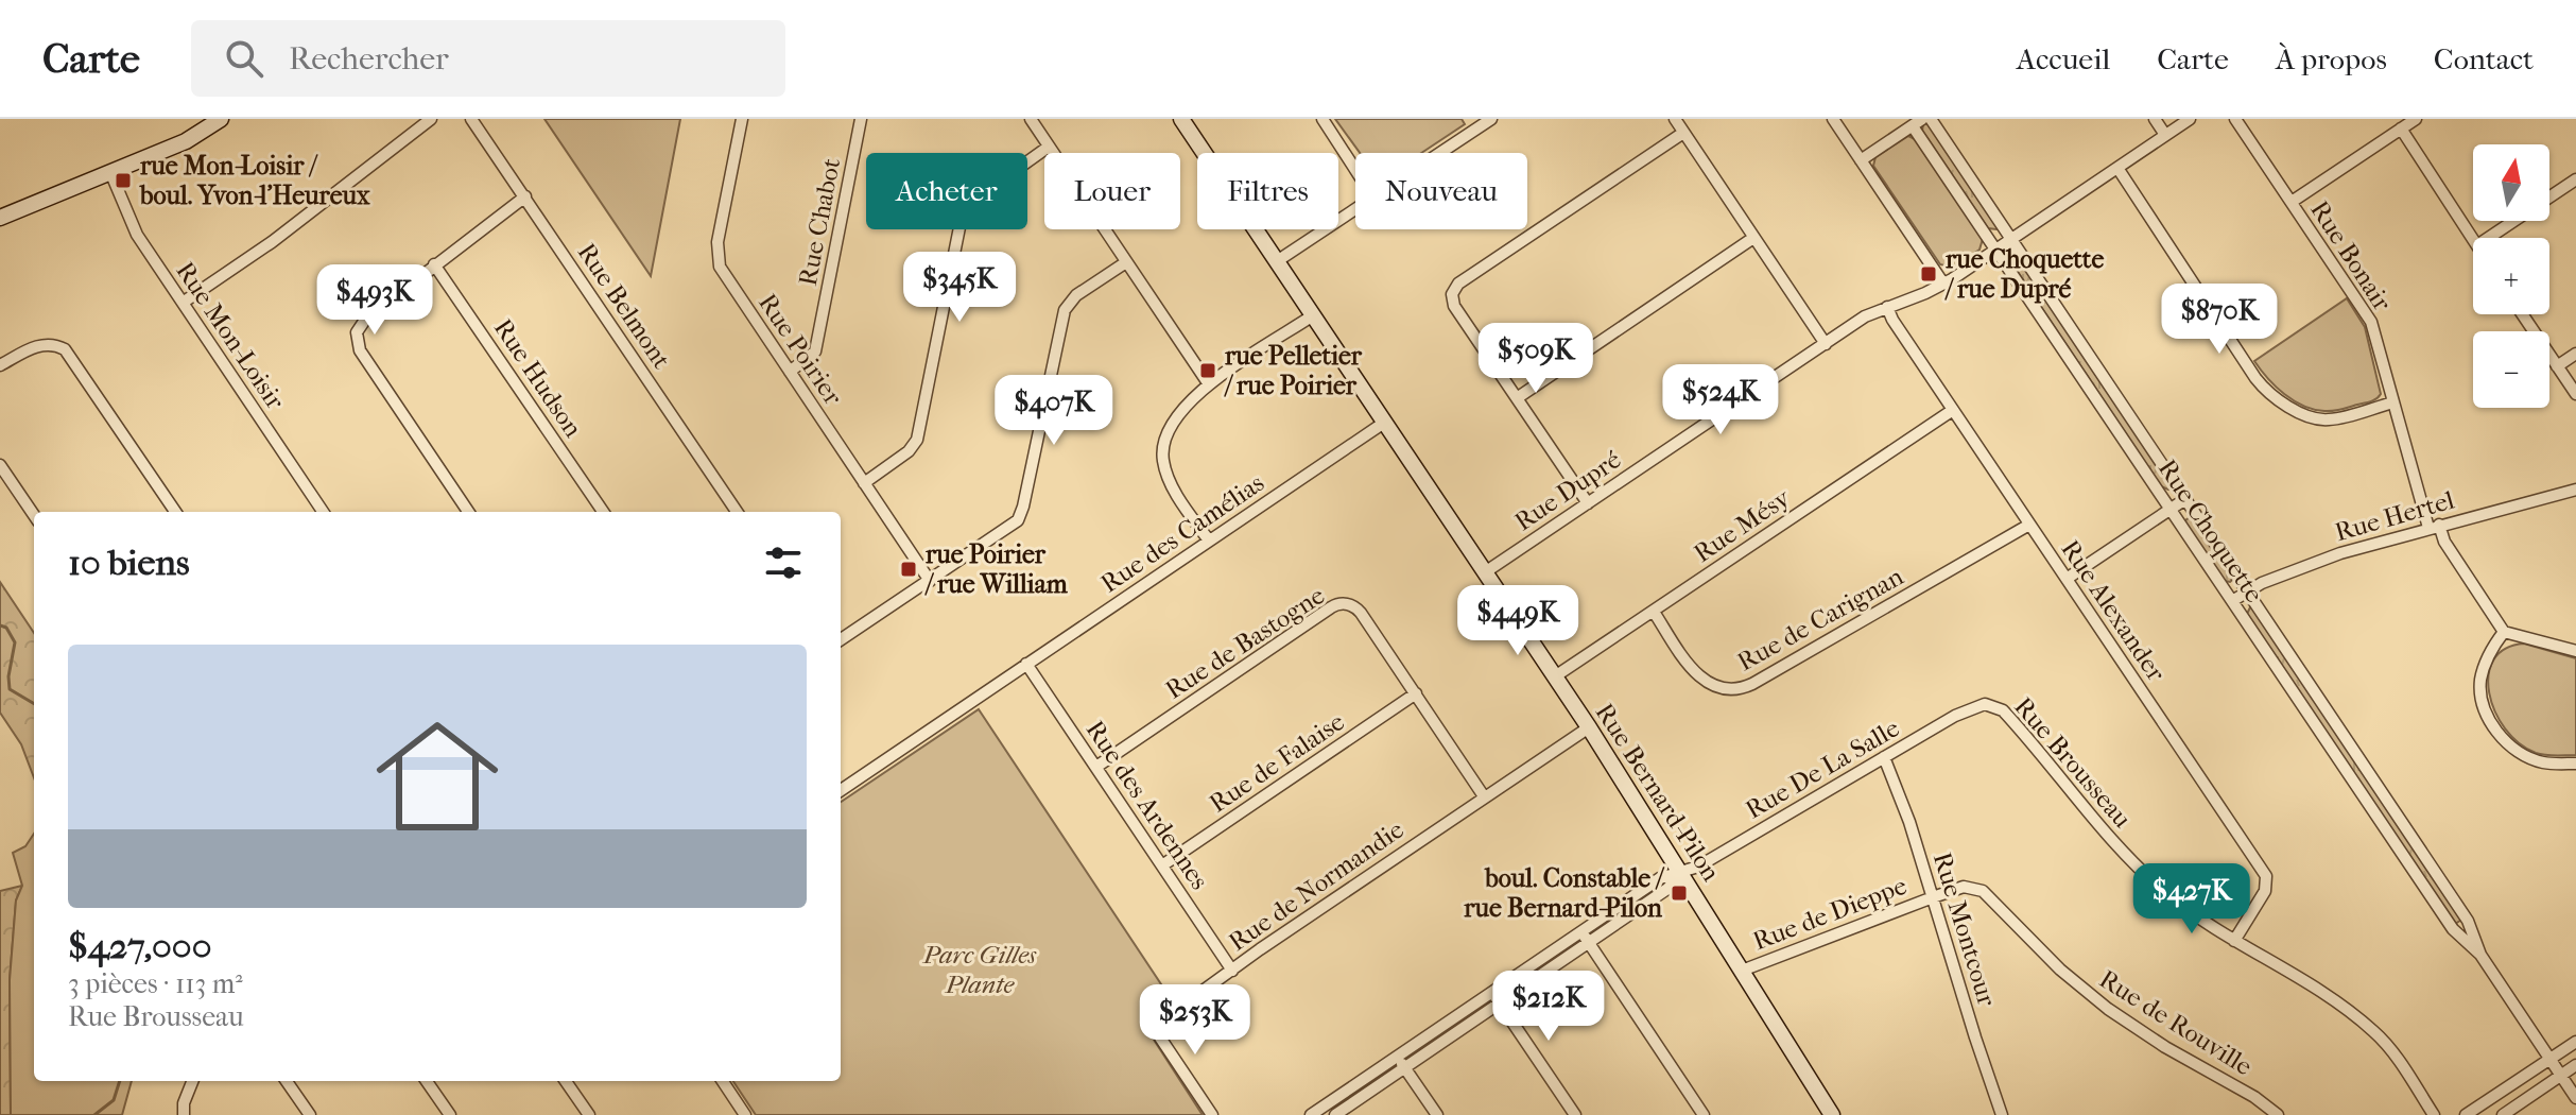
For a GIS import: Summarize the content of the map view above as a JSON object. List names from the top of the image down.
{
  "streets": {
    "main road": ["Rue Bernard-Pilon"],
    "street": [
      "Rue Chabot",
      "Rue Bonair",
      "Rue Belmont",
      "Rue Mon-Loisir",
      "Rue Poirier",
      "Rue Hudson",
      "Rue Dupré",
      "Rue Hertel",
      "Rue Mésy",
      "Rue Choquette",
      "Rue des Camélias",
      "Rue Alexander",
      "Rue de Carignan",
      "Rue de Bastogne",
      "Rue de Falaise",
      "Rue Brousseau",
      "Rue De La Salle",
      "Rue des Ardennes",
      "Rue de Normandie",
      "Rue de Dieppe",
      "Rue Montcour",
      "Rue de Rouville"
    ]
  },
  "crossings": [
    ["Rue Chabot", "Rue Poirier"],
    ["Rue Bonair", "Rue Hertel"],
    ["Rue Dupré", "Rue Choquette"],
    ["Rue Dupré", "Rue Alexander"],
    ["Rue Dupré", "Rue Bernard-Pilon"],
    ["Rue Hertel", "Rue Choquette"],
    ["Rue Mésy", "Rue Alexander"],
    ["Rue Mésy", "Rue de Carignan"],
    ["Rue Mésy", "Rue Bernard-Pilon"],
    ["Rue des Camélias", "Rue Bernard-Pilon"],
    ["Rue des Camélias", "Rue des Ardennes"],
    ["Rue Alexander", "Rue de Carignan"],
    ["Rue Alexander", "Rue Brousseau"],
    ["Rue de Bastogne", "Rue de Falaise"],
    ["Rue de Bastogne", "Rue des Ardennes"],
    ["Rue de Bastogne", "Rue de Normandie"],
    ["Rue de Falaise", "Rue des Ardennes"],
    ["Rue Brousseau", "Rue De La Salle"],
    ["Rue De La Salle", "Rue Bernard-Pilon"],
    ["Rue De La Salle", "Rue Montcour"],
    ["Rue Bernard-Pilon", "Rue de Normandie"],
    ["Rue Bernard-Pilon", "Rue de Dieppe"],
    ["Rue des Ardennes", "Rue de Normandie"],
    ["Rue de Dieppe", "Rue Montcour"],
    ["Rue de Dieppe", "Rue de Rouville"],
    ["Rue Montcour", "Rue de Rouville"]
  ],
  "parks": ["Parc Gilles Plante"],
  "places": {
    "transit": [
      "rue Mon-Loisir / boul. Yvon-l'Heureux",
      "rue Choquette / rue Dupré",
      "rue Pelletier / rue Poirier",
      "rue Poirier / rue William",
      "boul. Constable / rue Bernard-Pilon"
    ]
  },
  "north": "top",
  "page": {
    "header": "Carte",
    "search": "Rechercher",
    "nav": [
      "Accueil",
      "Carte",
      "À propos",
      "Contact"
    ],
    "map_buttons": ["+", "−"],
    "chip": [
      "Acheter",
      "Louer",
      "Filtres",
      "Nouveau"
    ],
    "price": [
      "$345K",
      "$493K",
      "$870K",
      "$509K",
      "$524K",
      "$407K",
      "$449K",
      "$427K",
      "$212K",
      "$253K"
    ],
    "heading": "10 biens",
    "list": [
      {
        "name": "$427,000",
        "note": "3 pièces · 113 m² · Rue Brousseau"
      }
    ]
  }
}
